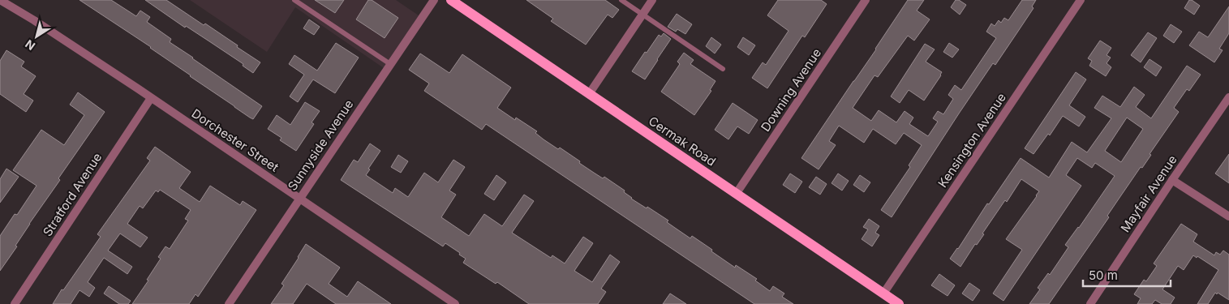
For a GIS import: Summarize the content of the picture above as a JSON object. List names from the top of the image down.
{
  "streets": {
    "main road": ["Cermak Road"],
    "street": [
      "Downing Avenue",
      "Dorchester Street",
      "Kensington Avenue",
      "Sunnyside Avenue",
      "Mayfair Avenue",
      "Stratford Avenue"
    ]
  },
  "crossings": [
    ["Downing Avenue", "Cermak Road"],
    ["Dorchester Street", "Sunnyside Avenue"],
    ["Dorchester Street", "Stratford Avenue"],
    ["Kensington Avenue", "Cermak Road"]
  ],
  "scale_bar": "50 m",
  "north": "bottom left"
}
